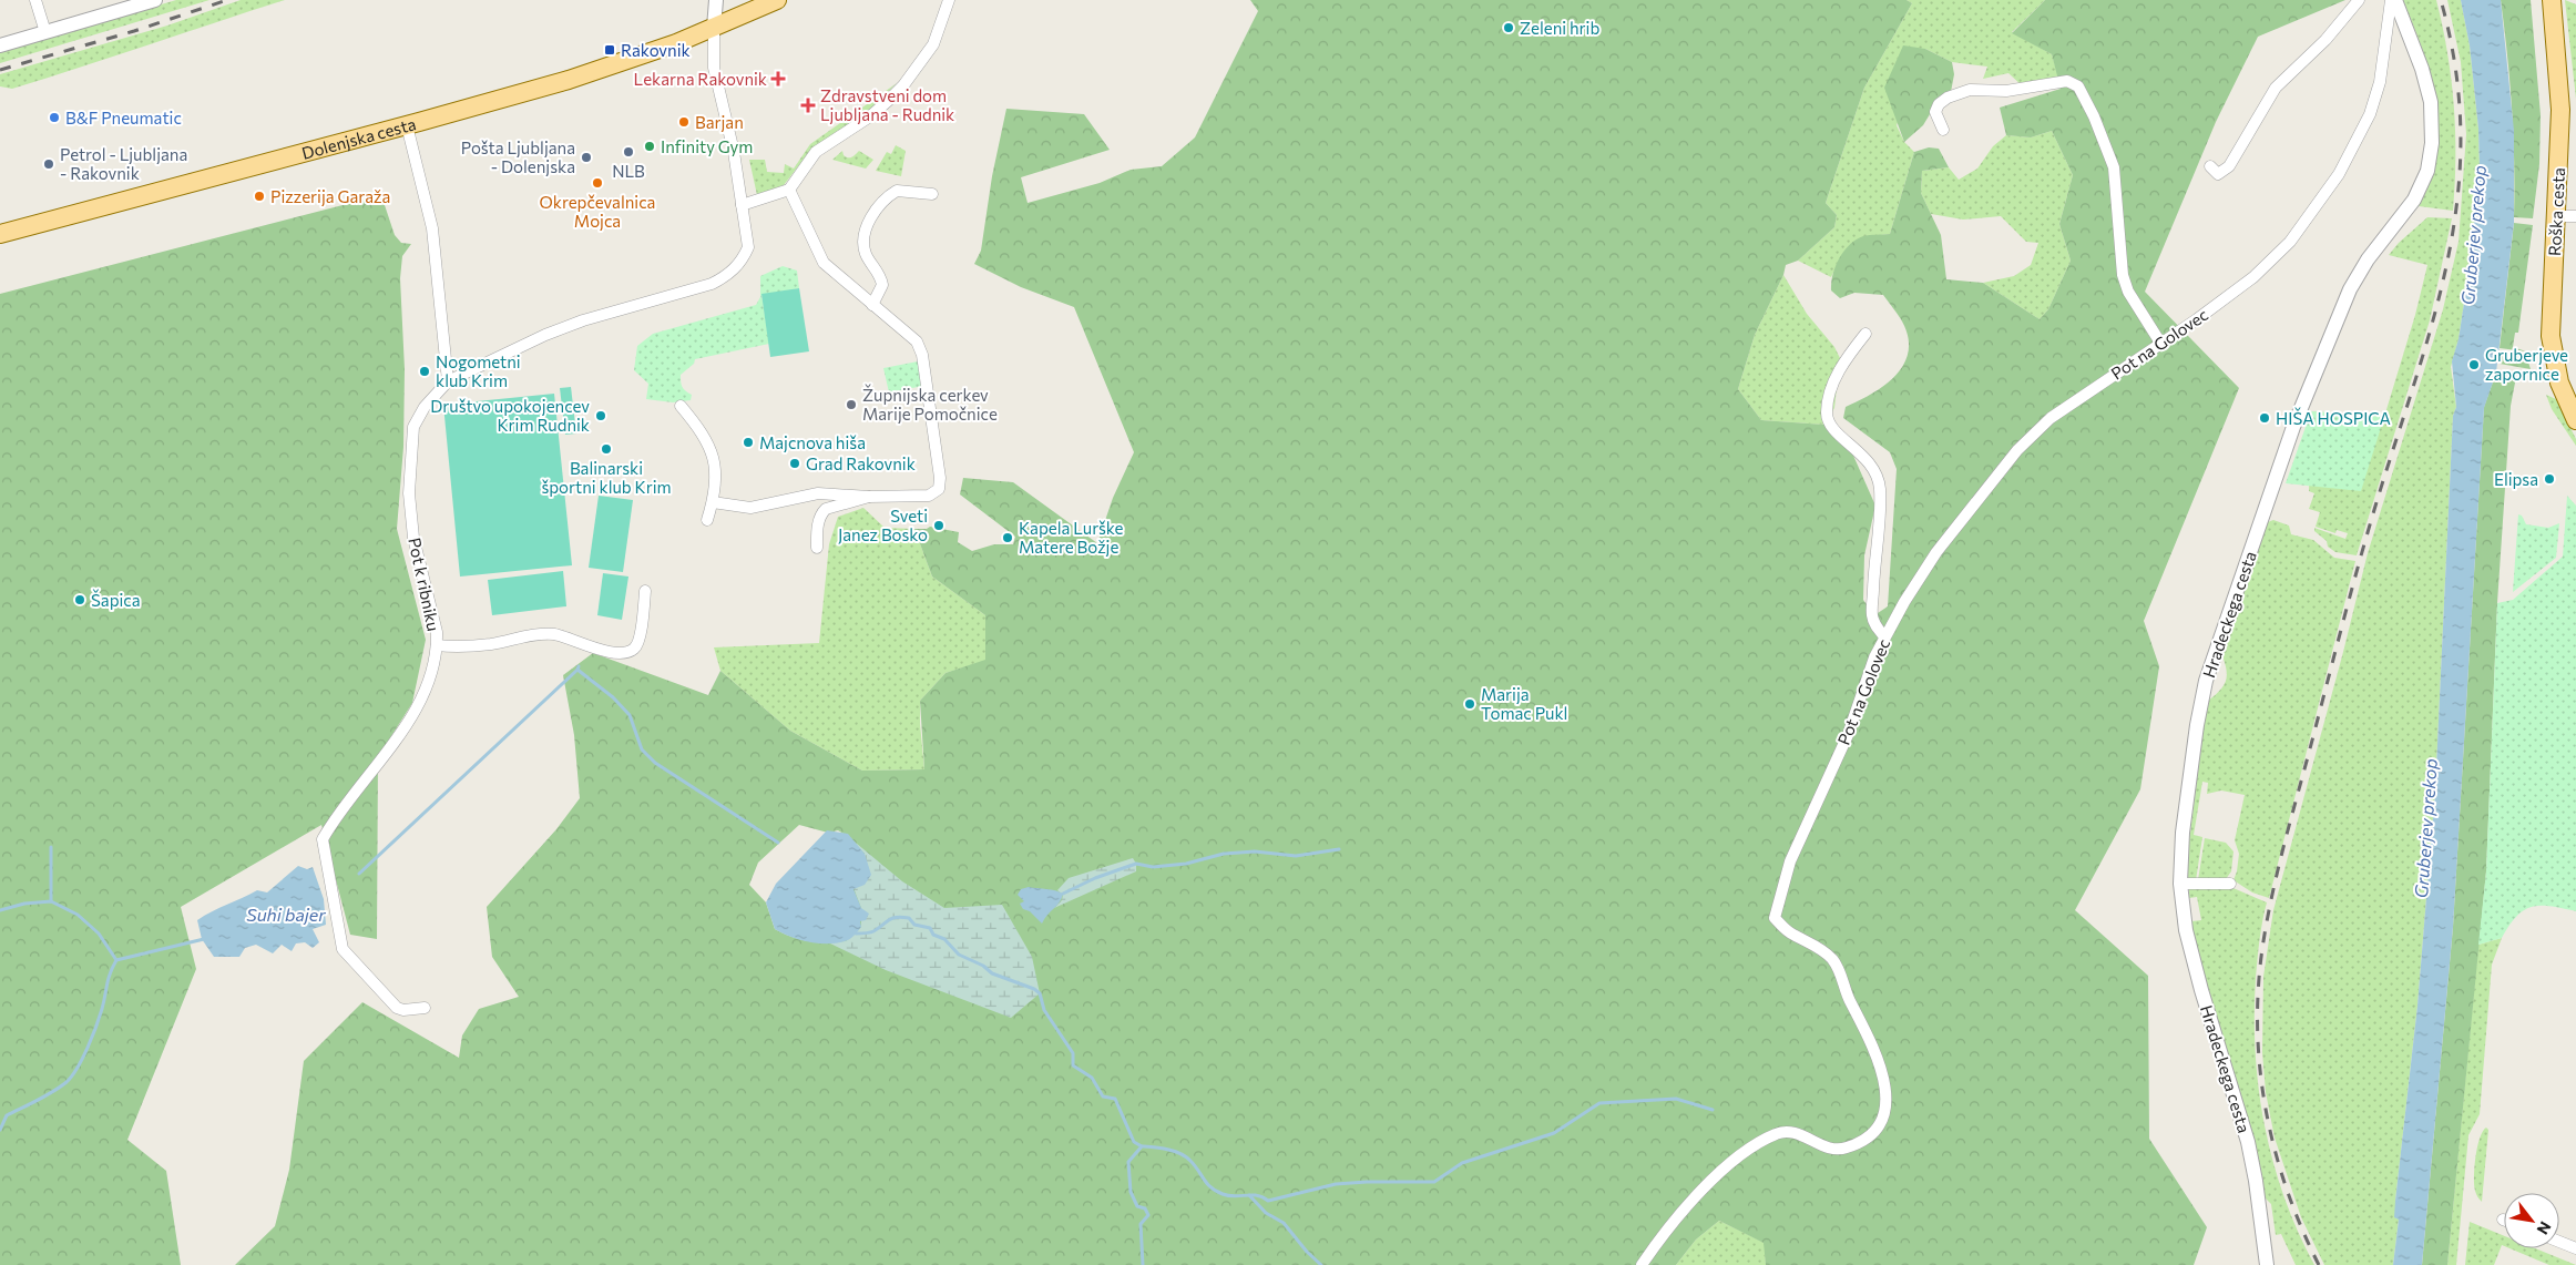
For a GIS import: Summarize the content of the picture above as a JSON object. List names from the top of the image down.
{
  "streets": {
    "main road": ["Dolenjska cesta", "Roška cesta"],
    "street": ["Pot na Golovec", "Pot k ribniku", "Hradeckega cesta"]
  },
  "water": ["Gruberjev prekop", "Suhi bajer"],
  "places": {
    "other": [
      "Zeleni hrib",
      "B&F Pneumatic",
      "Barjan",
      "Infinity Gym",
      "NLB",
      "Pošta Ljubljana - Dolenjska",
      "Petrol - Ljubljana - Rakovnik",
      "Okrepčevalnica Mojca",
      "Pizzerija Garaža",
      "Gruberjeve zapornice",
      "Nogometni klub Krim",
      "Župnijska cerkev Marije Pomočnice",
      "Društvo upokojencev Krim Rudnik",
      "HIŠA HOSPICA",
      "Majcnova hiša",
      "Balinarski športni klub Krim",
      "Grad Rakovnik",
      "Elipsa",
      "Sveti Janez Bosko",
      "Kapela Lurške Matere Božje",
      "Šapica",
      "Marija Tomac Pukl"
    ],
    "transit": ["Rakovnik"],
    "health": ["Lekarna Rakovnik", "Zdravstveni dom Ljubljana - Rudnik"]
  },
  "north": "bottom right"
}
